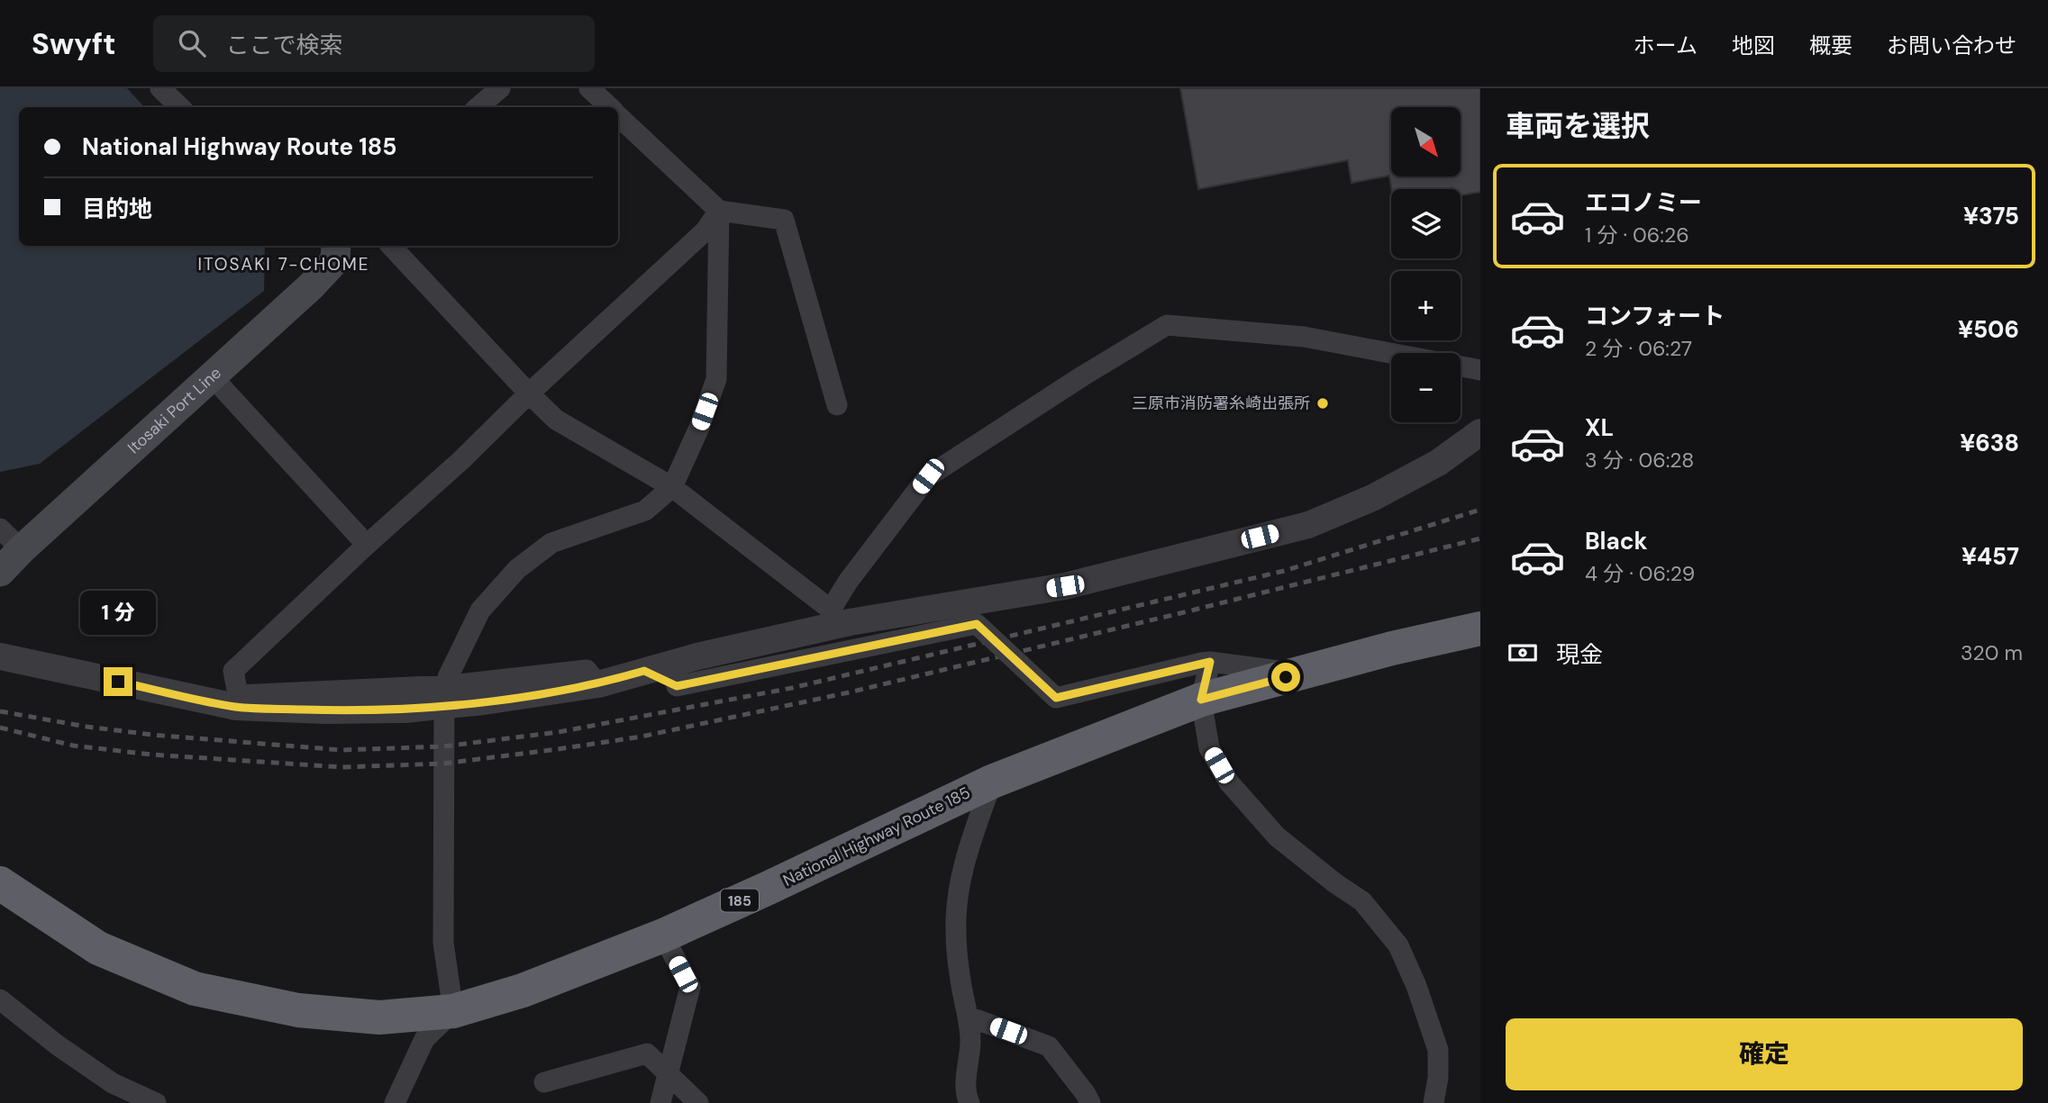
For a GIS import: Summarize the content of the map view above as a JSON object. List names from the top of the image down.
{
  "streets": {
    "highway": ["National Highway Route 185", "185"],
    "main road": ["Itosaki Port Line"]
  },
  "districts": ["ITOSAKI 7-CHOME"],
  "places": ["三原市消防署糸崎出張所"],
  "north": "bottom right",
  "page": {
    "header": "Swyft",
    "search": "ここで検索",
    "nav": [
      "ホーム",
      "地図",
      "概要",
      "お問い合わせ"
    ],
    "heading": "車両を選択",
    "map_buttons": ["+", "−"],
    "banner": ["National Highway Route 185", "目的地"],
    "list": [
      {
        "name": "エコノミー",
        "note": "1 分 · 06:26",
        "value": "¥375"
      },
      {
        "name": "コンフォート",
        "note": "2 分 · 06:27",
        "value": "¥506"
      },
      {
        "name": "XL",
        "note": "3 分 · 06:28",
        "value": "¥638"
      },
      {
        "name": "Black",
        "note": "4 分 · 06:29",
        "value": "¥457"
      }
    ],
    "bubble": "1 分",
    "pay": ["現金", "320 m"],
    "buttons": "確定"
  }
}
